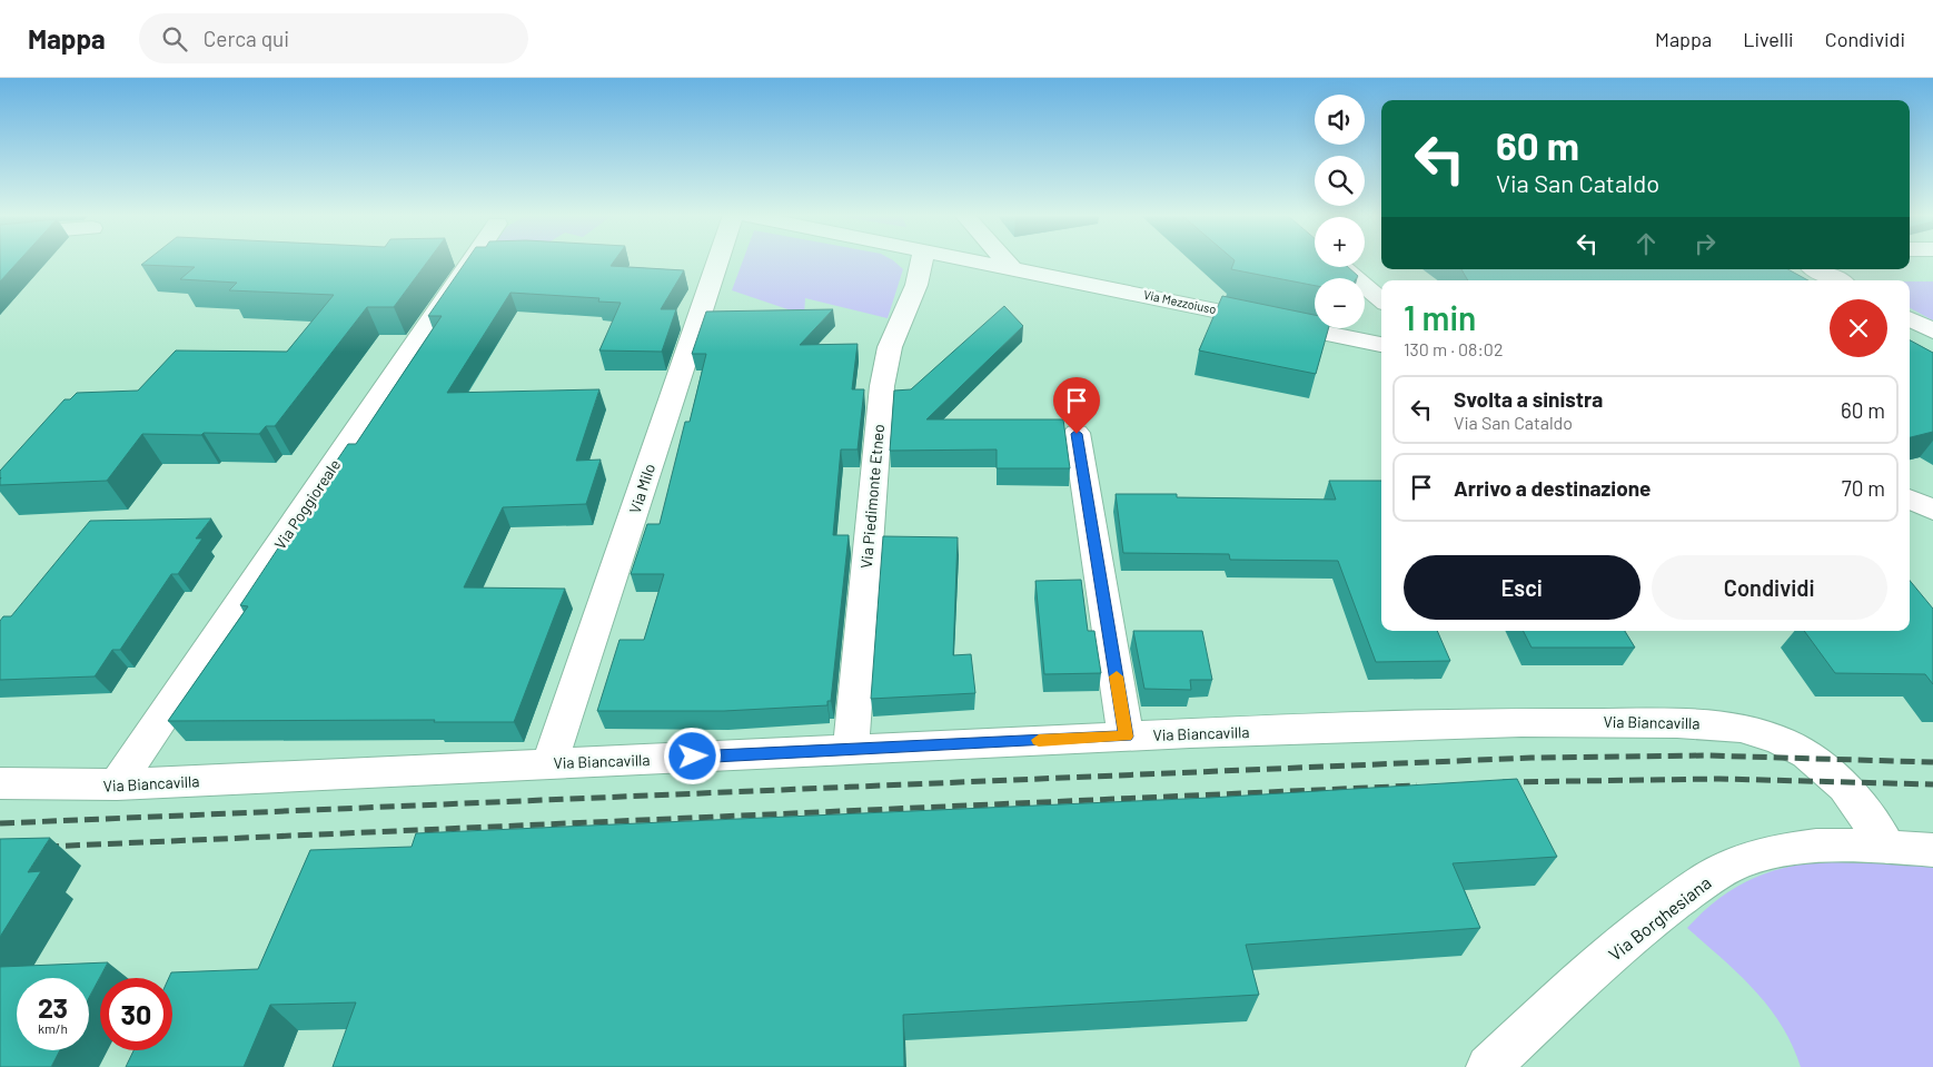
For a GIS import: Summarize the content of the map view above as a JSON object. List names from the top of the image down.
{
  "streets": {
    "street": [
      "Via Mezzoiuso",
      "Via Milo",
      "Via Piedimonte Etneo",
      "Via Poggioreale",
      "Via Biancavilla",
      "Via Borghesiana"
    ]
  },
  "crossings": [
    ["Via Milo", "Via Biancavilla"],
    ["Via Piedimonte Etneo", "Via Biancavilla"],
    ["Via Poggioreale", "Via Biancavilla"],
    ["Via Biancavilla", "Via Borghesiana"]
  ],
  "page": {
    "header": "Mappa",
    "search": "Cerca qui",
    "nav": ["Mappa", "Livelli", "Condividi"],
    "map_buttons": ["+", "−"],
    "turn": ["60 m", "Via San Cataldo"],
    "heading": ["1 min", "130 m · 08:02"],
    "list": [
      {
        "name": "Svolta a sinistra",
        "note": "Via San Cataldo",
        "value": "60 m"
      },
      {
        "name": "Arrivo a destinazione",
        "value": "70 m"
      }
    ],
    "buttons": ["Esci", "Condividi"],
    "speed": "23 km/h",
    "limit": "30"
  }
}
